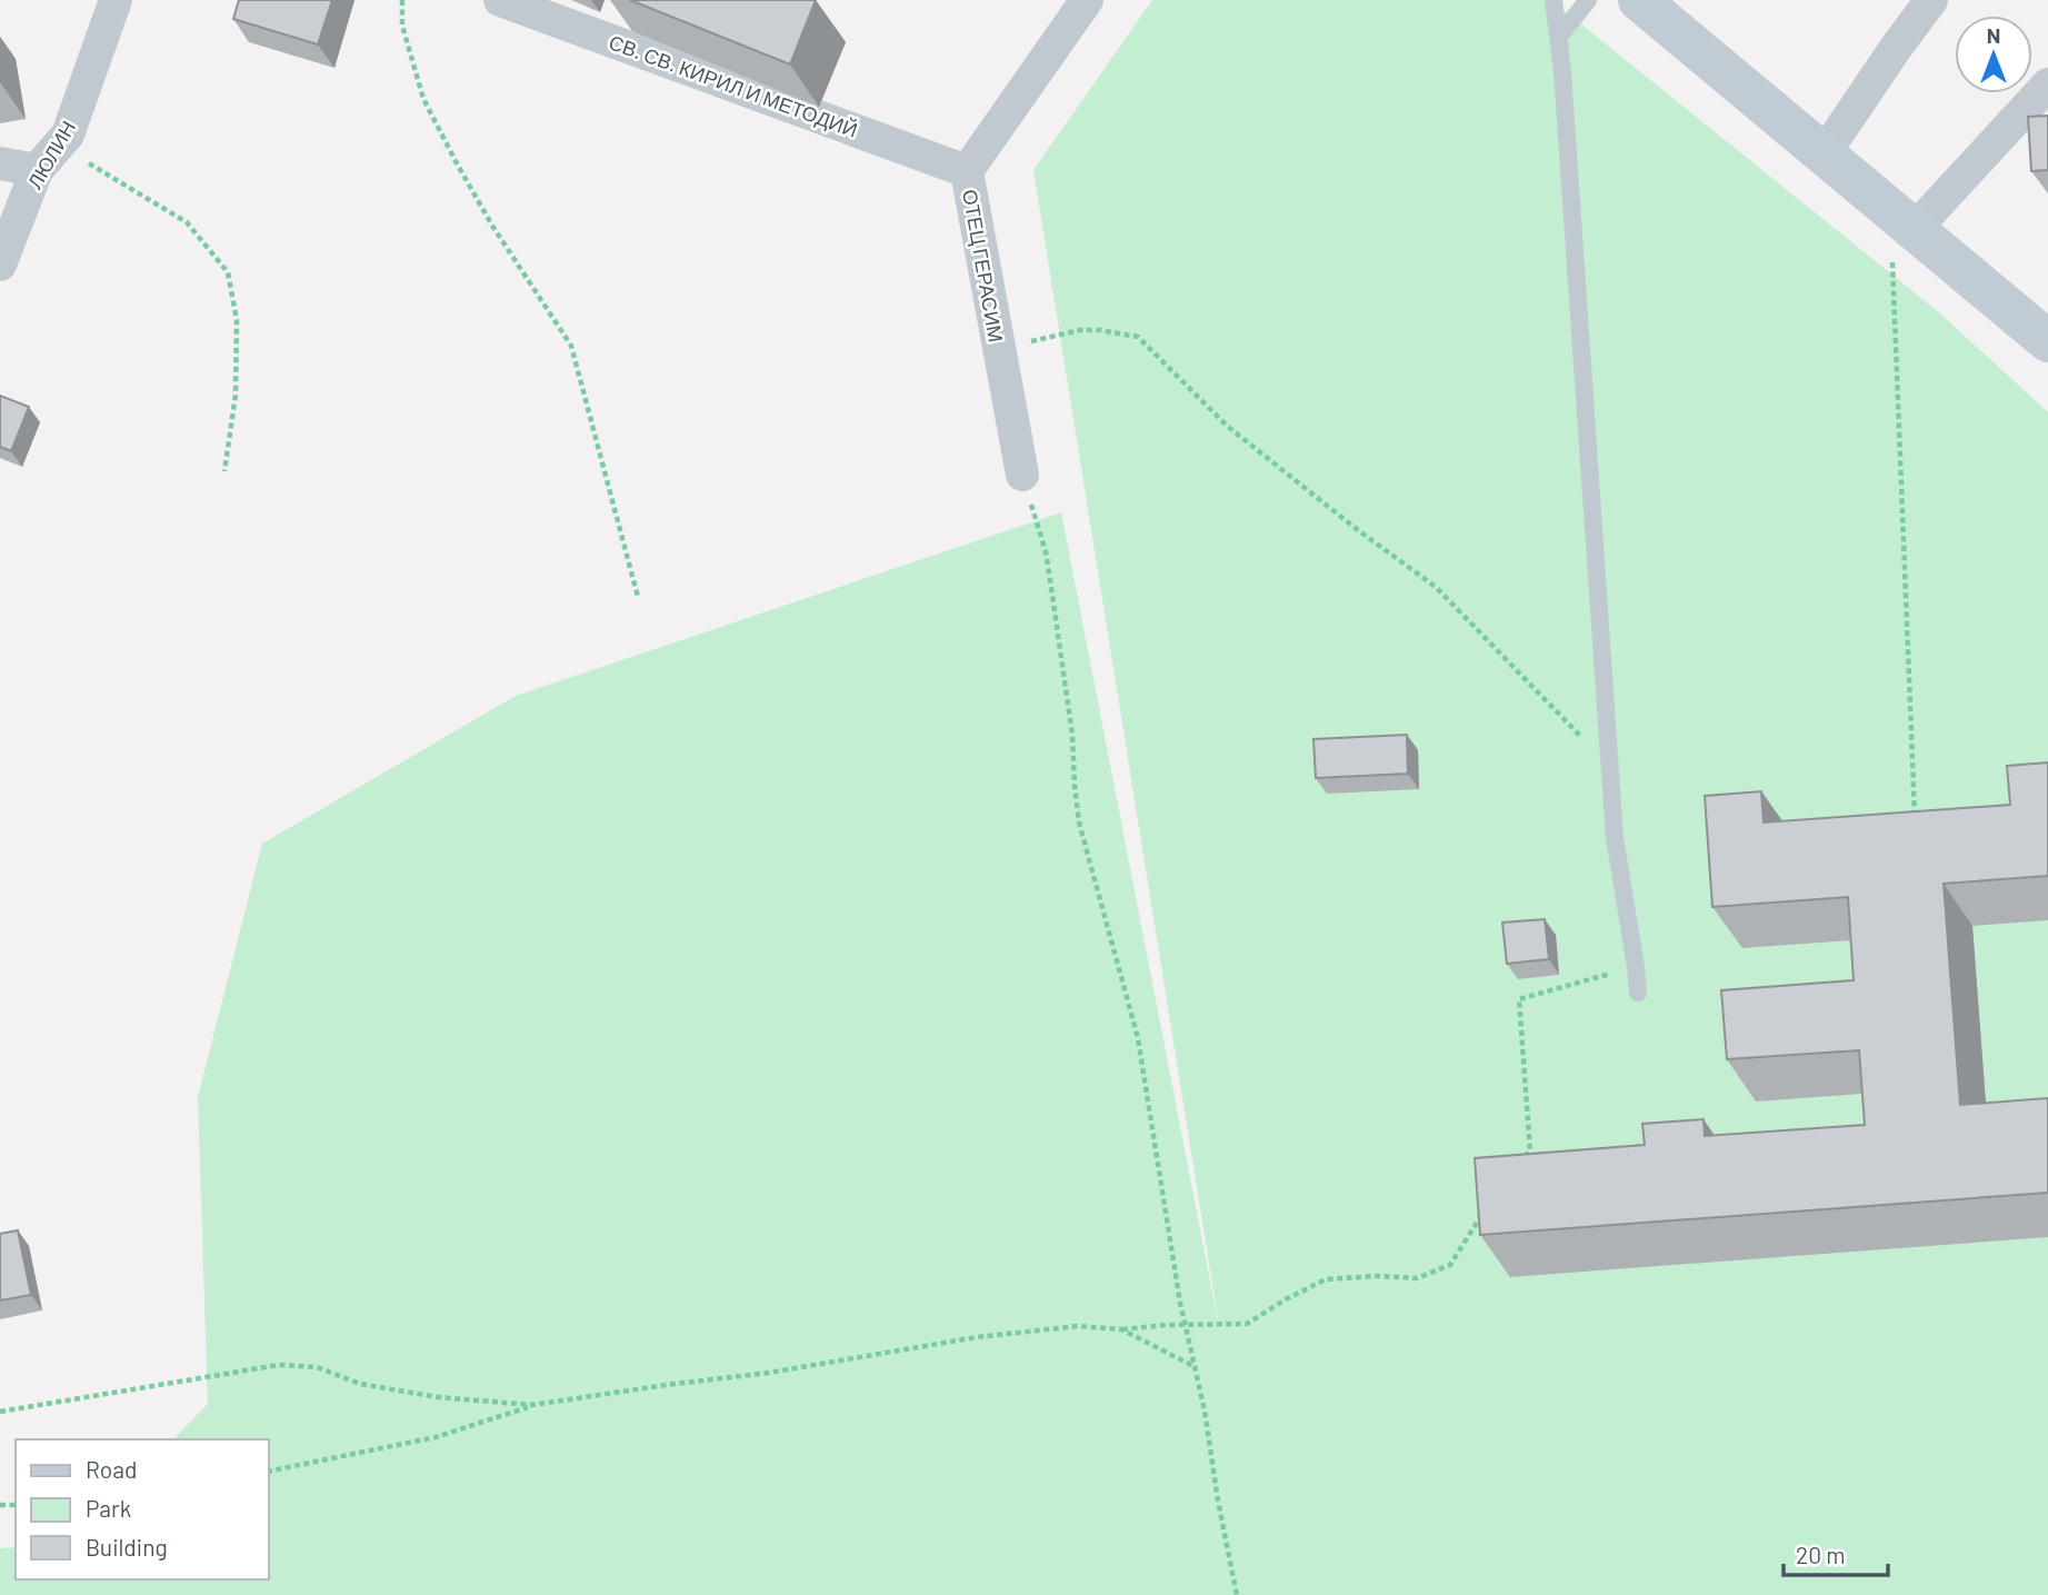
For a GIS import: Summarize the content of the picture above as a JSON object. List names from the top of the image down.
{
  "streets": {
    "street": ["СВ. СВ. КИРИЛ И МЕТОДИЙ", "ЛЮЛИН", "ОТЕЦ ГЕРАСИМ"]
  },
  "crossings": [
    ["СВ. СВ. КИРИЛ И МЕТОДИЙ", "ОТЕЦ ГЕРАСИМ"]
  ],
  "legend": ["Road", "Park", "Building"],
  "scale_bar": "20 m",
  "north": "top"
}
